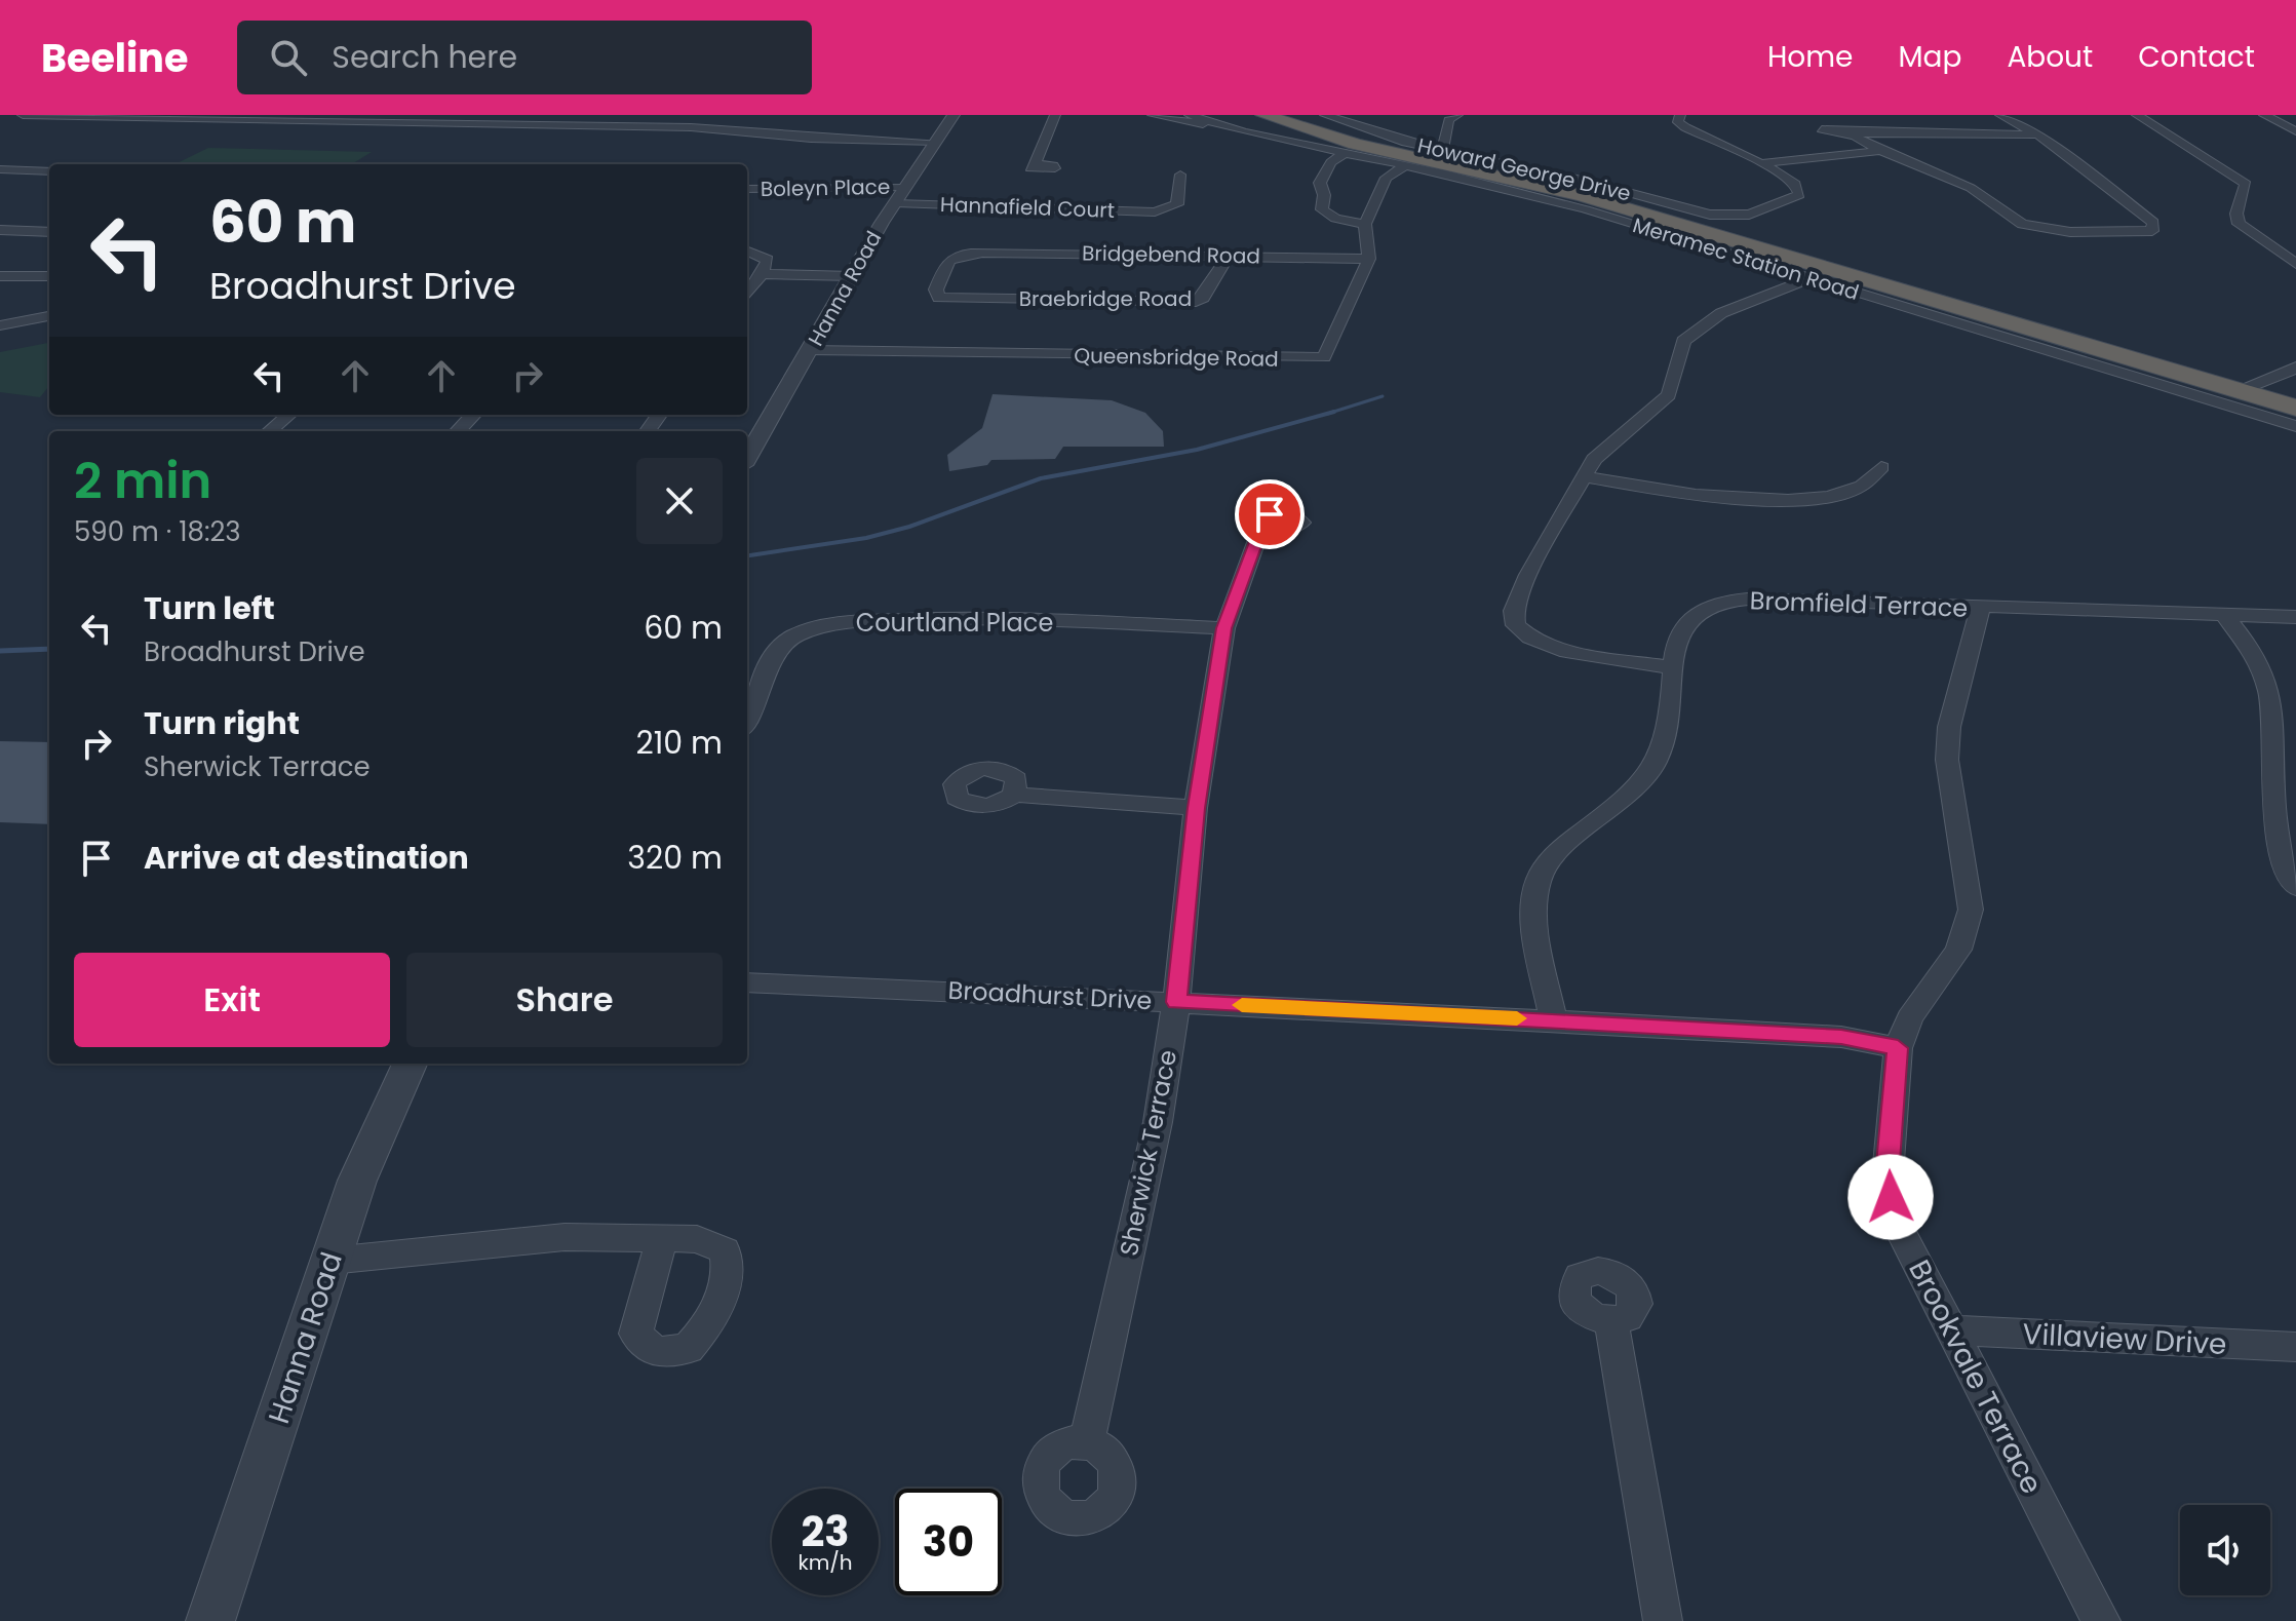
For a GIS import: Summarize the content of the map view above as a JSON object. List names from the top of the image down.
{
  "streets": {
    "street": [
      "Howard George Drive",
      "Boleyn Place",
      "Hannafield Court",
      "Bridgebend Road",
      "Meramec Station Road",
      "Hanna Road",
      "Braebridge Road",
      "Queensbridge Road",
      "Bromfield Terrace",
      "Courtland Place",
      "Broadhurst Drive",
      "Sherwick Terrace",
      "Villaview Drive",
      "Brookvale Terrace"
    ]
  },
  "crossings": [
    ["Boleyn Place", "Hanna Road"],
    ["Hannafield Court", "Hanna Road"],
    ["Bridgebend Road", "Braebridge Road"],
    ["Bridgebend Road", "Queensbridge Road"],
    ["Hanna Road", "Queensbridge Road"],
    ["Bromfield Terrace", "Broadhurst Drive"],
    ["Bromfield Terrace", "Brookvale Terrace"],
    ["Courtland Place", "Sherwick Terrace"],
    ["Broadhurst Drive", "Sherwick Terrace"],
    ["Broadhurst Drive", "Brookvale Terrace"],
    ["Villaview Drive", "Brookvale Terrace"]
  ],
  "page": {
    "header": "Beeline",
    "search": "Search here",
    "nav": [
      "Home",
      "Map",
      "About",
      "Contact"
    ],
    "turn": ["60 m", "Broadhurst Drive"],
    "heading": ["2 min", "590 m · 18:23"],
    "list": [
      {
        "name": "Turn left",
        "note": "Broadhurst Drive",
        "value": "60 m"
      },
      {
        "name": "Turn right",
        "note": "Sherwick Terrace",
        "value": "210 m"
      },
      {
        "name": "Arrive at destination",
        "value": "320 m"
      }
    ],
    "buttons": ["Exit", "Share"],
    "speed": "23 km/h",
    "limit": "30"
  }
}
